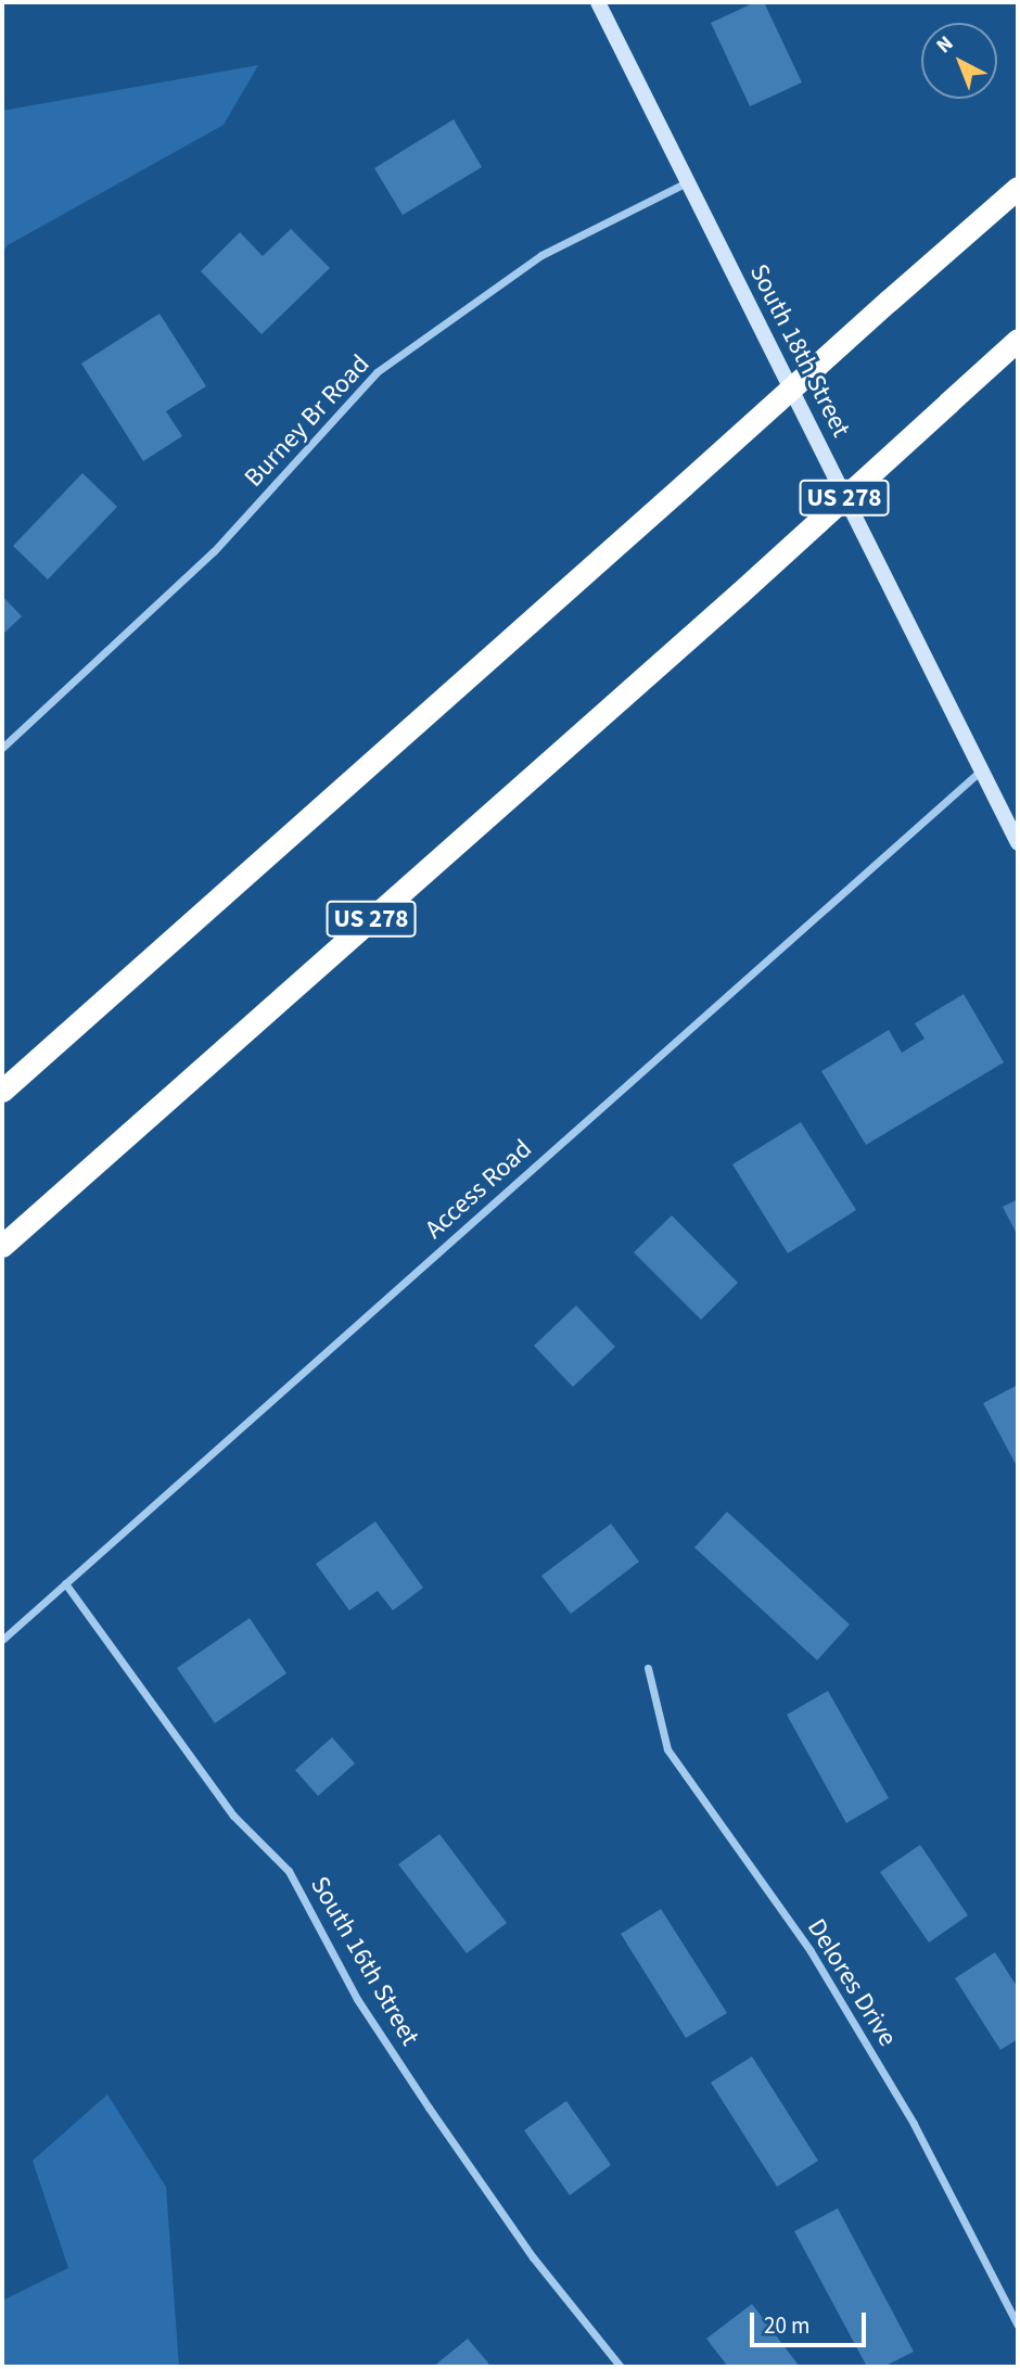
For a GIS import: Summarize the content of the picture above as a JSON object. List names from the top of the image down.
{
  "streets": {
    "highway": ["US 278"],
    "street": [
      "South 18th Street",
      "Burney Br Road",
      "Access Road",
      "South 16th Street",
      "Delores Drive"
    ]
  },
  "crossings": [
    ["South 18th Street", "Burney Br Road"],
    ["South 18th Street", "Access Road"],
    ["Access Road", "South 16th Street"]
  ],
  "scale_bar": "20 m",
  "north": "top left"
}
